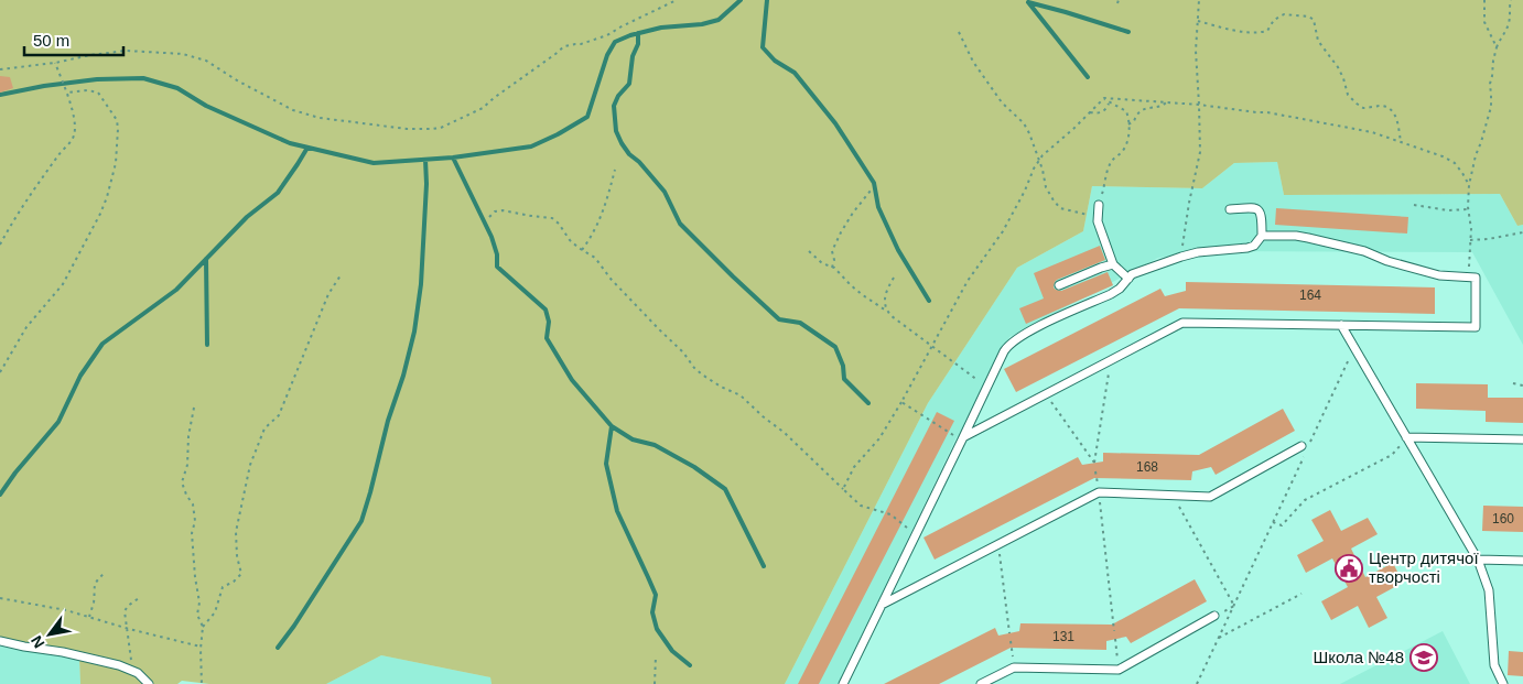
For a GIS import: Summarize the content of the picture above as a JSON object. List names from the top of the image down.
{
  "places": {
    "public building": ["Центр дитячої творчості"],
    "school or university": ["Школа №48"]
  },
  "house_numbers": [
    "164",
    "168",
    "160",
    "131"
  ],
  "scale_bar": "50 m",
  "north": "bottom left"
}
